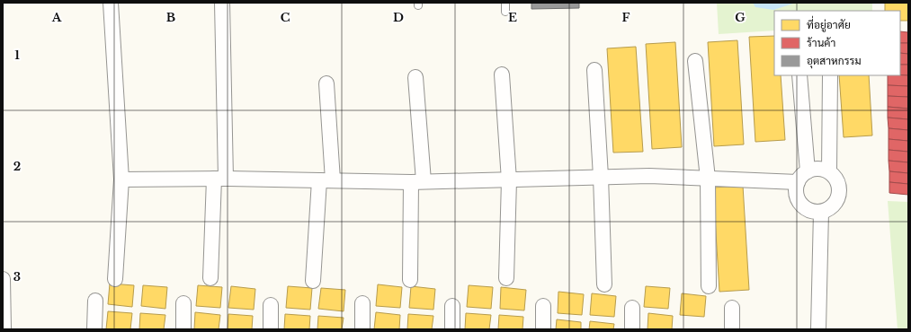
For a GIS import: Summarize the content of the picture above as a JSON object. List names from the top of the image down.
{
  "legend": ["ที่อยู่อาศัย", "ร้านค้า", "อุตสาหกรรม"],
  "grid": {
    "columns": [
      "A",
      "B",
      "C",
      "D",
      "E",
      "F",
      "G"
    ],
    "rows": ["1", "2", "3"]
  }
}
